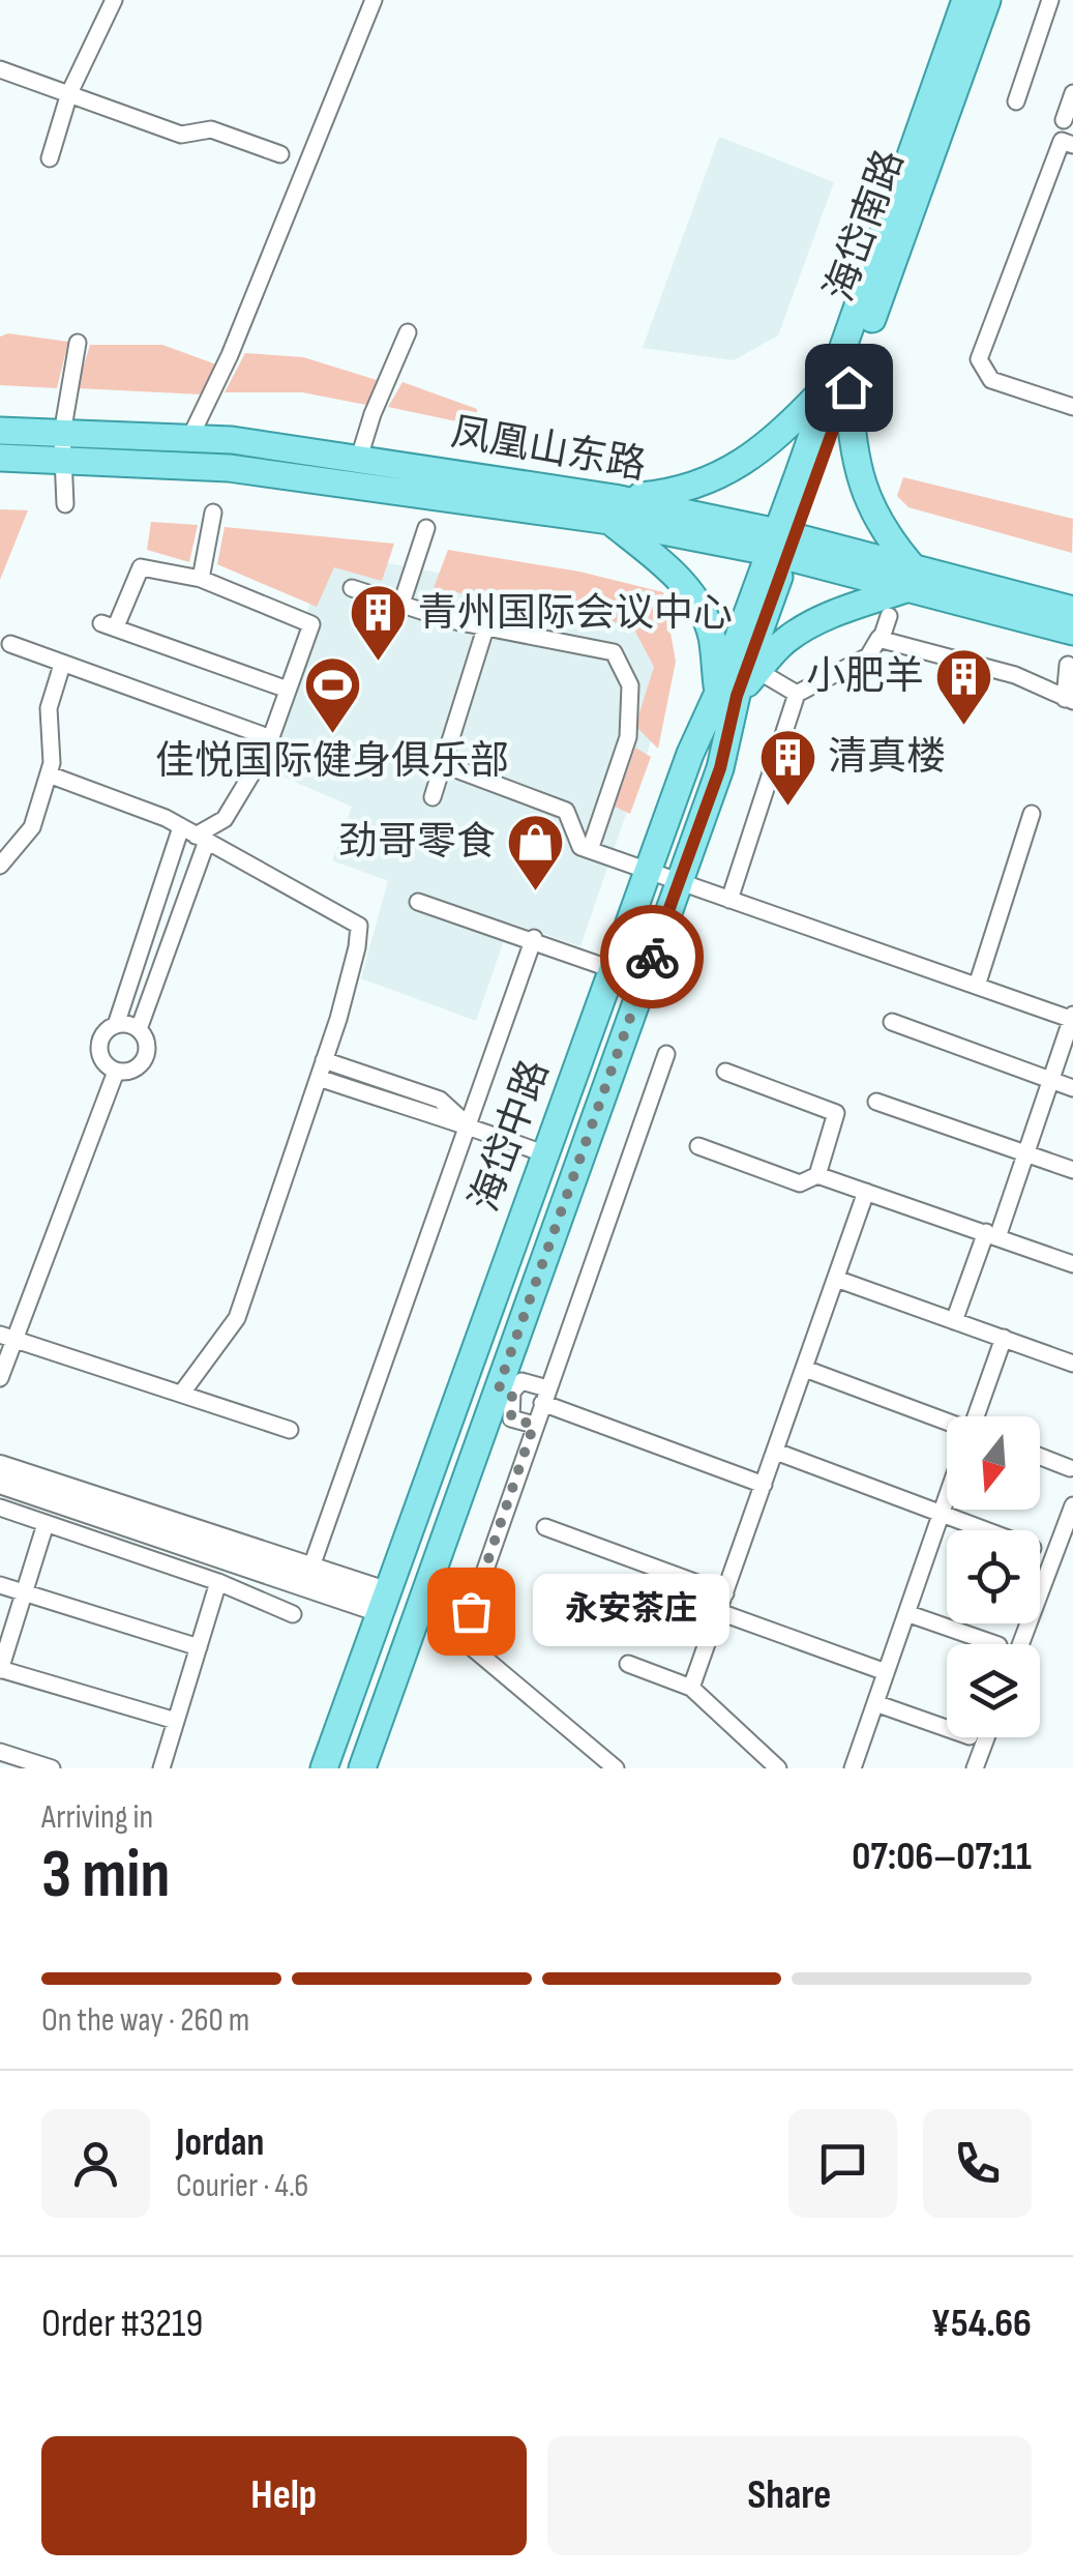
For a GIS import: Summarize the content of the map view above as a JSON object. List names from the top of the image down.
{
  "streets": {
    "main road": ["海岱南路", "凤凰山东路", "海岱中路"]
  },
  "crossings": [
    ["海岱南路", "凤凰山东路"],
    ["海岱南路", "海岱中路"],
    ["凤凰山东路", "海岱中路"]
  ],
  "places": {
    "building": ["青州国际会议中心", "小肥羊", "清真楼"],
    "sports": ["佳悦国际健身俱乐部"],
    "shop": ["劲哥零食"],
    "other": ["永安茶庄"]
  },
  "north": "bottom",
  "page": {
    "bubble": "永安茶庄",
    "heading": ["3 min", "Arriving in", "07:06–07:11"],
    "panel": [
      "Jordan",
      "Courier · 4.6",
      "Order #3219",
      "¥54.66"
    ],
    "bar": "On the way · 260 m",
    "buttons": ["Help", "Share"]
  }
}
